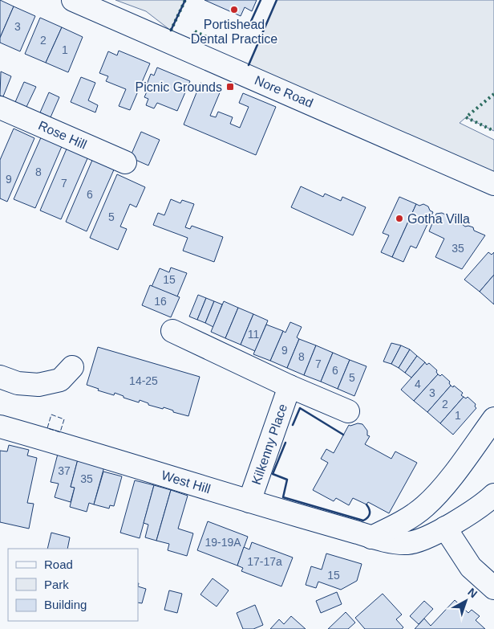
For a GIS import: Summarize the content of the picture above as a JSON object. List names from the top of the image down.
{
  "streets": {
    "street": [
      "Nore Road",
      "Rose Hill",
      "Kilkenny Place",
      "West Hill"
    ]
  },
  "crossings": [
    ["Kilkenny Place", "West Hill"]
  ],
  "places": {
    "other": ["Portishead Dental Practice", "Gotha Villa"],
    "transit": ["Picnic Grounds"]
  },
  "house_numbers": [
    "3",
    "2",
    "1",
    "8",
    "9",
    "7",
    "6",
    "5",
    "35",
    "15",
    "16",
    "11",
    "9",
    "8",
    "7",
    "6",
    "5",
    "14-25",
    "4",
    "3",
    "2",
    "1",
    "37",
    "35",
    "19-19A",
    "17-17a",
    "15"
  ],
  "legend": ["Road", "Park", "Building"],
  "north": "top right"
}
